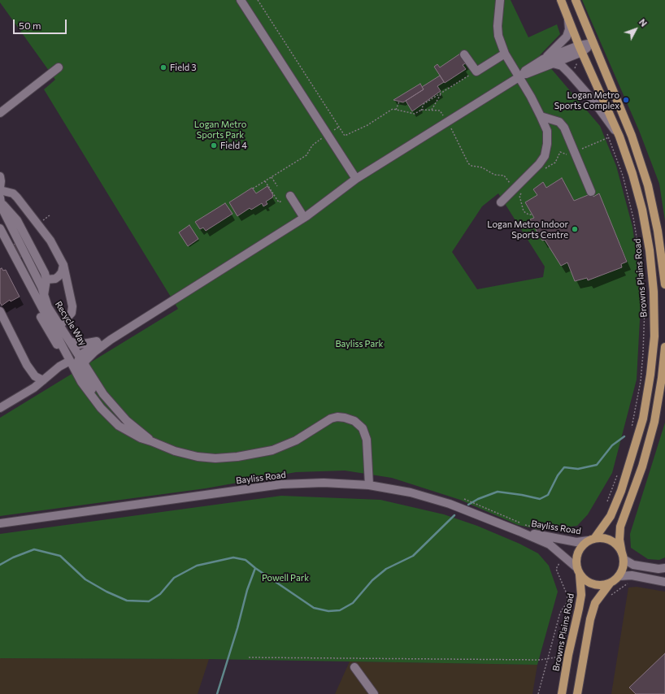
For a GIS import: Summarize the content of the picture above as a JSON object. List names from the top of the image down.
{
  "streets": {
    "main road": ["Browns Plains Road"],
    "street": ["Recycle Way", "Bayliss Road"]
  },
  "crossings": [
    ["Browns Plains Road", "Bayliss Road"],
    ["Recycle Way", "Bayliss Road"]
  ],
  "parks": ["Logan Metro Sports Park", "Bayliss Park", "Powell Park"],
  "places": [
    "Field 3",
    "Logan Metro Sports Complex",
    "Field 4",
    "Logan Metro Indoor Sports Centre"
  ],
  "scale_bar": "50 m",
  "north": "top right"
}
